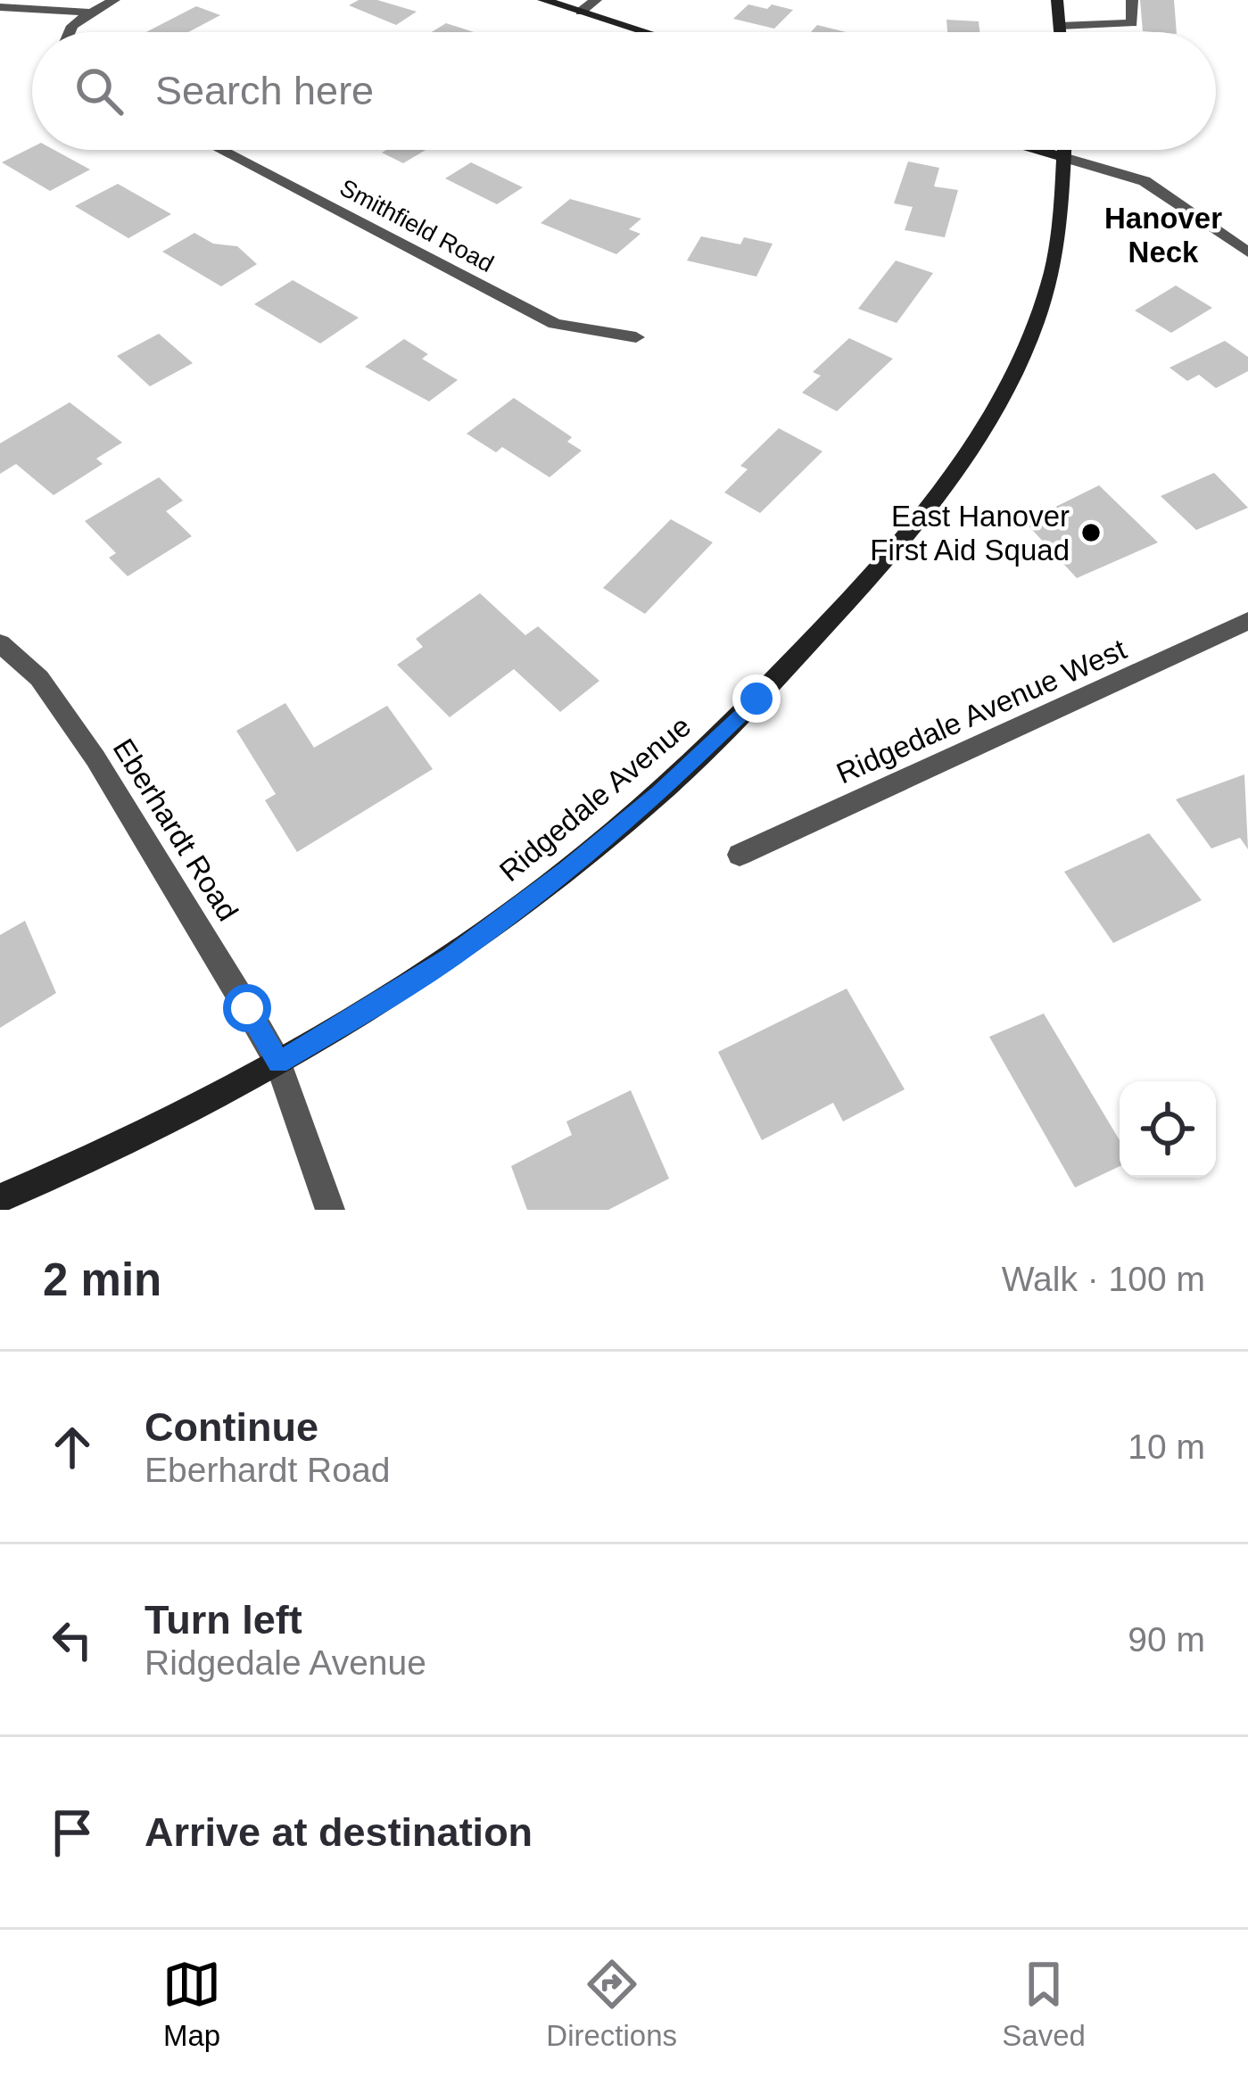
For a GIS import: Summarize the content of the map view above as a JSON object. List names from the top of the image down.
{
  "streets": {
    "main road": ["Ridgedale Avenue"],
    "street": ["Smithfield Road", "Ridgedale Avenue West", "Eberhardt Road"]
  },
  "crossings": [
    ["Ridgedale Avenue", "Eberhardt Road"]
  ],
  "districts": ["Hanover Neck"],
  "places": ["East Hanover First Aid Squad"],
  "page": {
    "search": "Search here",
    "heading": ["2 min", "Walk · 100 m"],
    "list": [
      ["Continue", "Eberhardt Road", "10 m"],
      ["Turn left", "Ridgedale Avenue", "90 m"],
      "Arrive at destination"
    ],
    "nav": ["Map", "Directions", "Saved"]
  }
}
